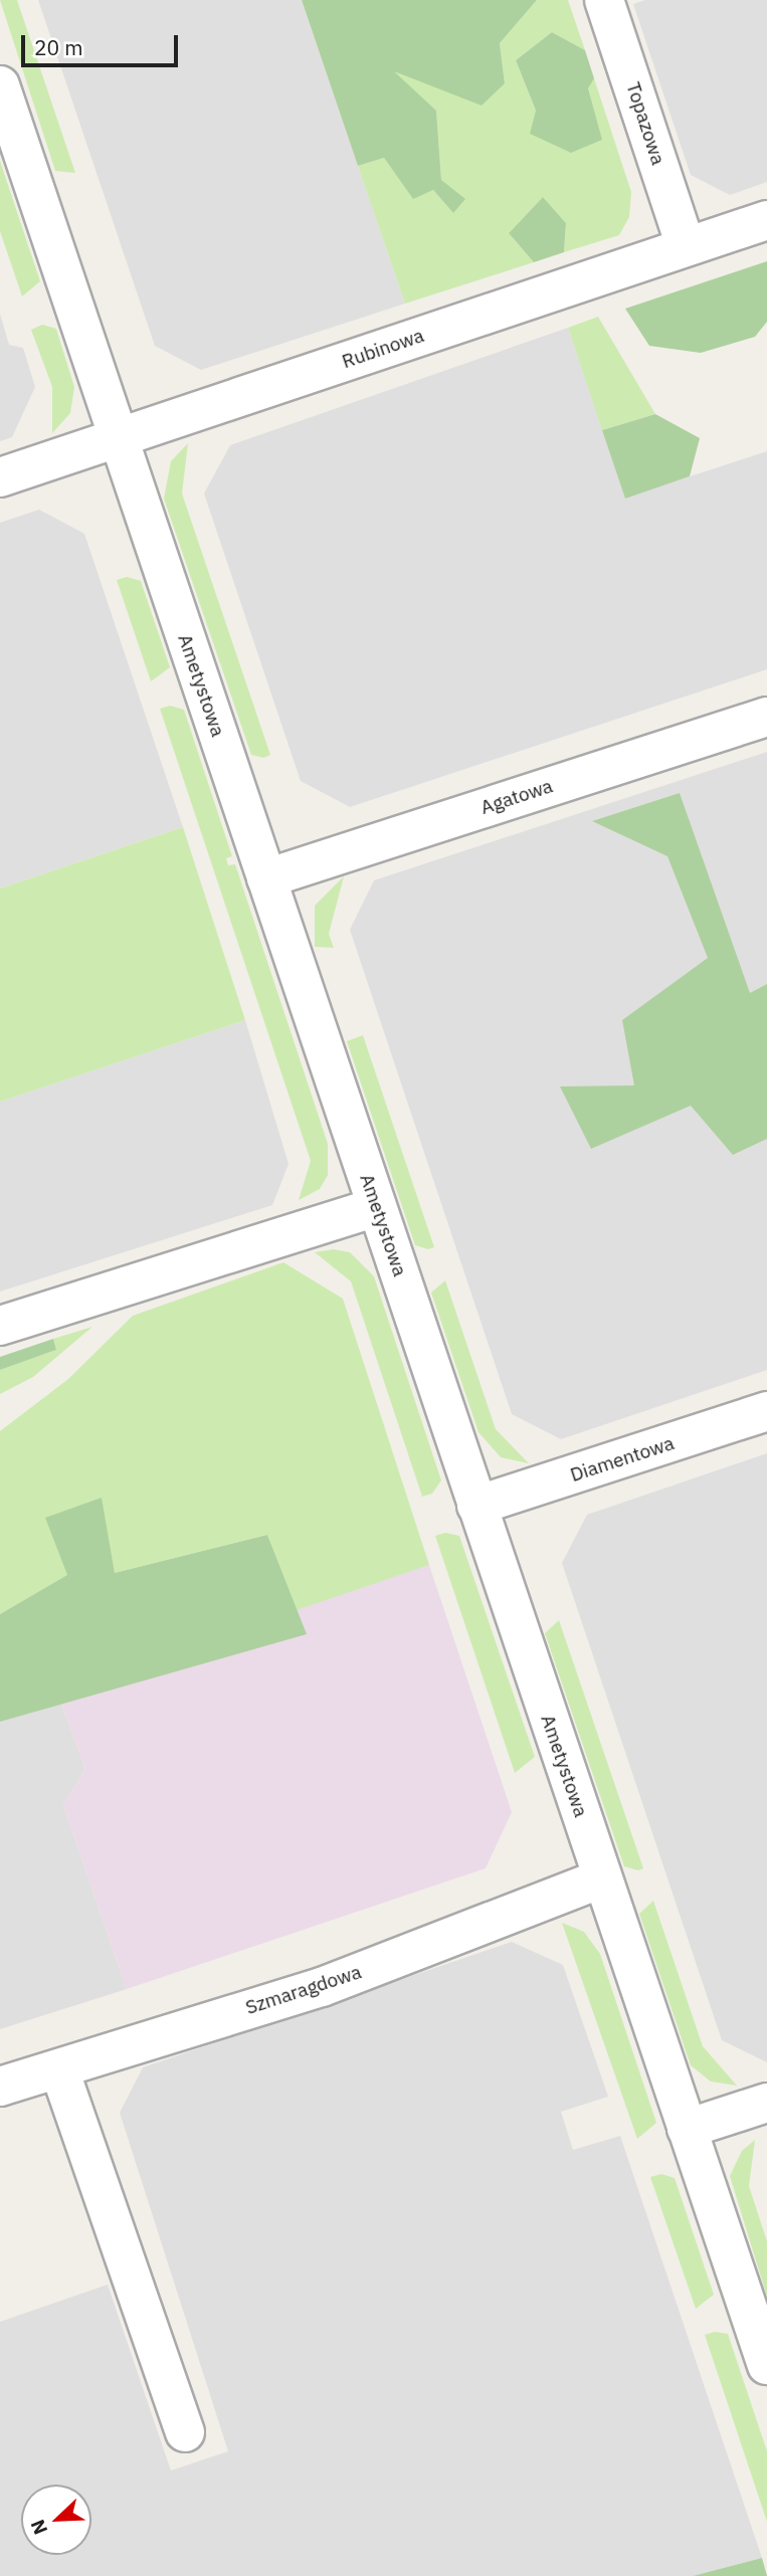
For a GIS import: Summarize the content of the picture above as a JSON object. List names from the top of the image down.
{
  "streets": {
    "street": [
      "Topazowa",
      "Rubinowa",
      "Ametystowa",
      "Agatowa",
      "Diamentowa",
      "Szmaragdowa"
    ]
  },
  "crossings": [
    ["Topazowa", "Rubinowa"],
    ["Rubinowa", "Ametystowa"],
    ["Ametystowa", "Agatowa"],
    ["Ametystowa", "Diamentowa"],
    ["Ametystowa", "Szmaragdowa"]
  ],
  "scale_bar": "20 m",
  "north": "bottom left"
}
